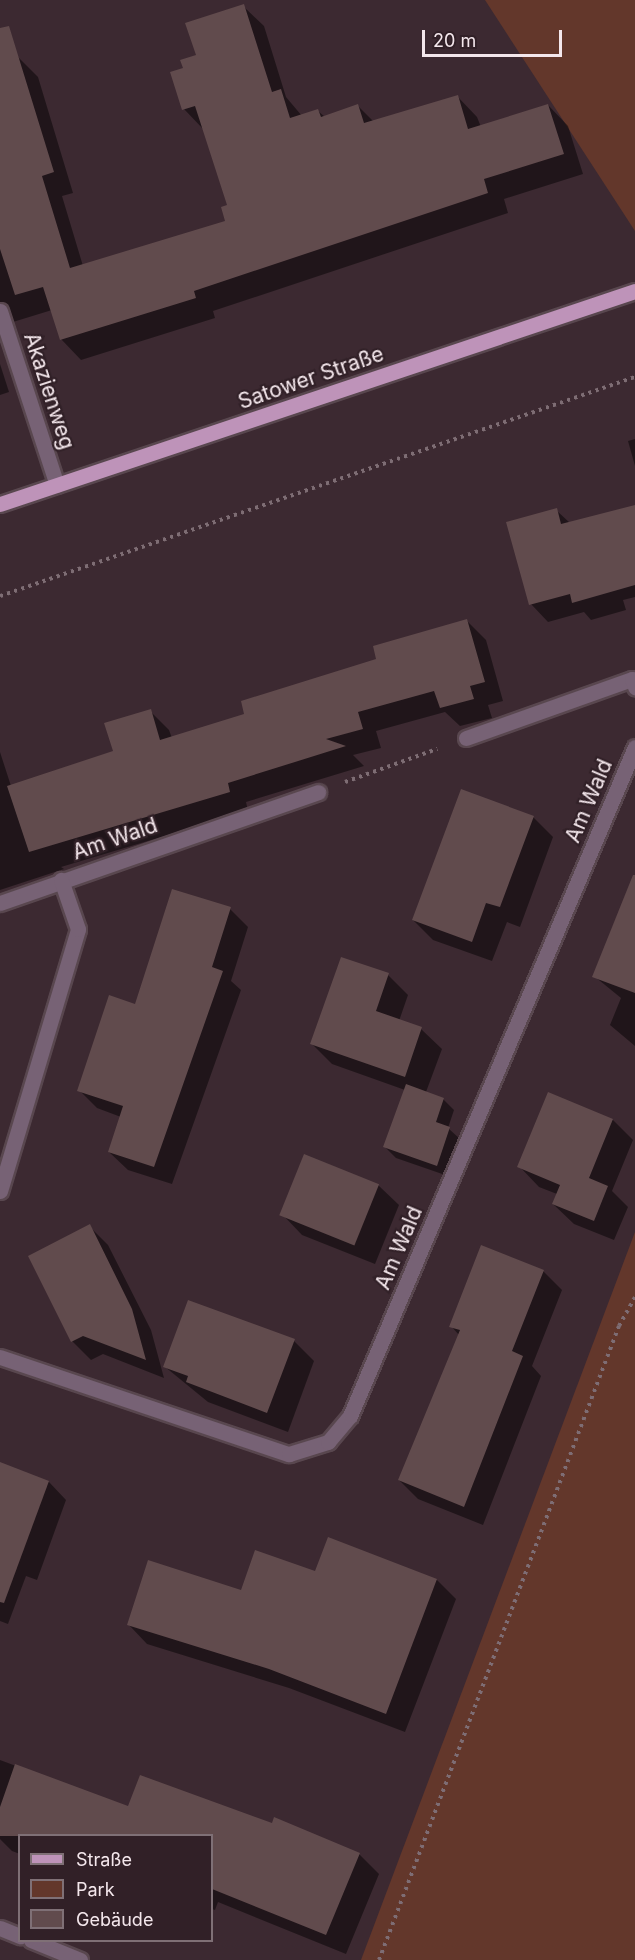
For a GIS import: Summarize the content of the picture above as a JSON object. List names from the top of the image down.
{
  "streets": {
    "main road": ["Satower Straße"],
    "street": ["Akazienweg", "Am Wald"]
  },
  "crossings": [
    ["Satower Straße", "Akazienweg"]
  ],
  "legend": ["Straße", "Park", "Gebäude"],
  "scale_bar": "20 m"
}
